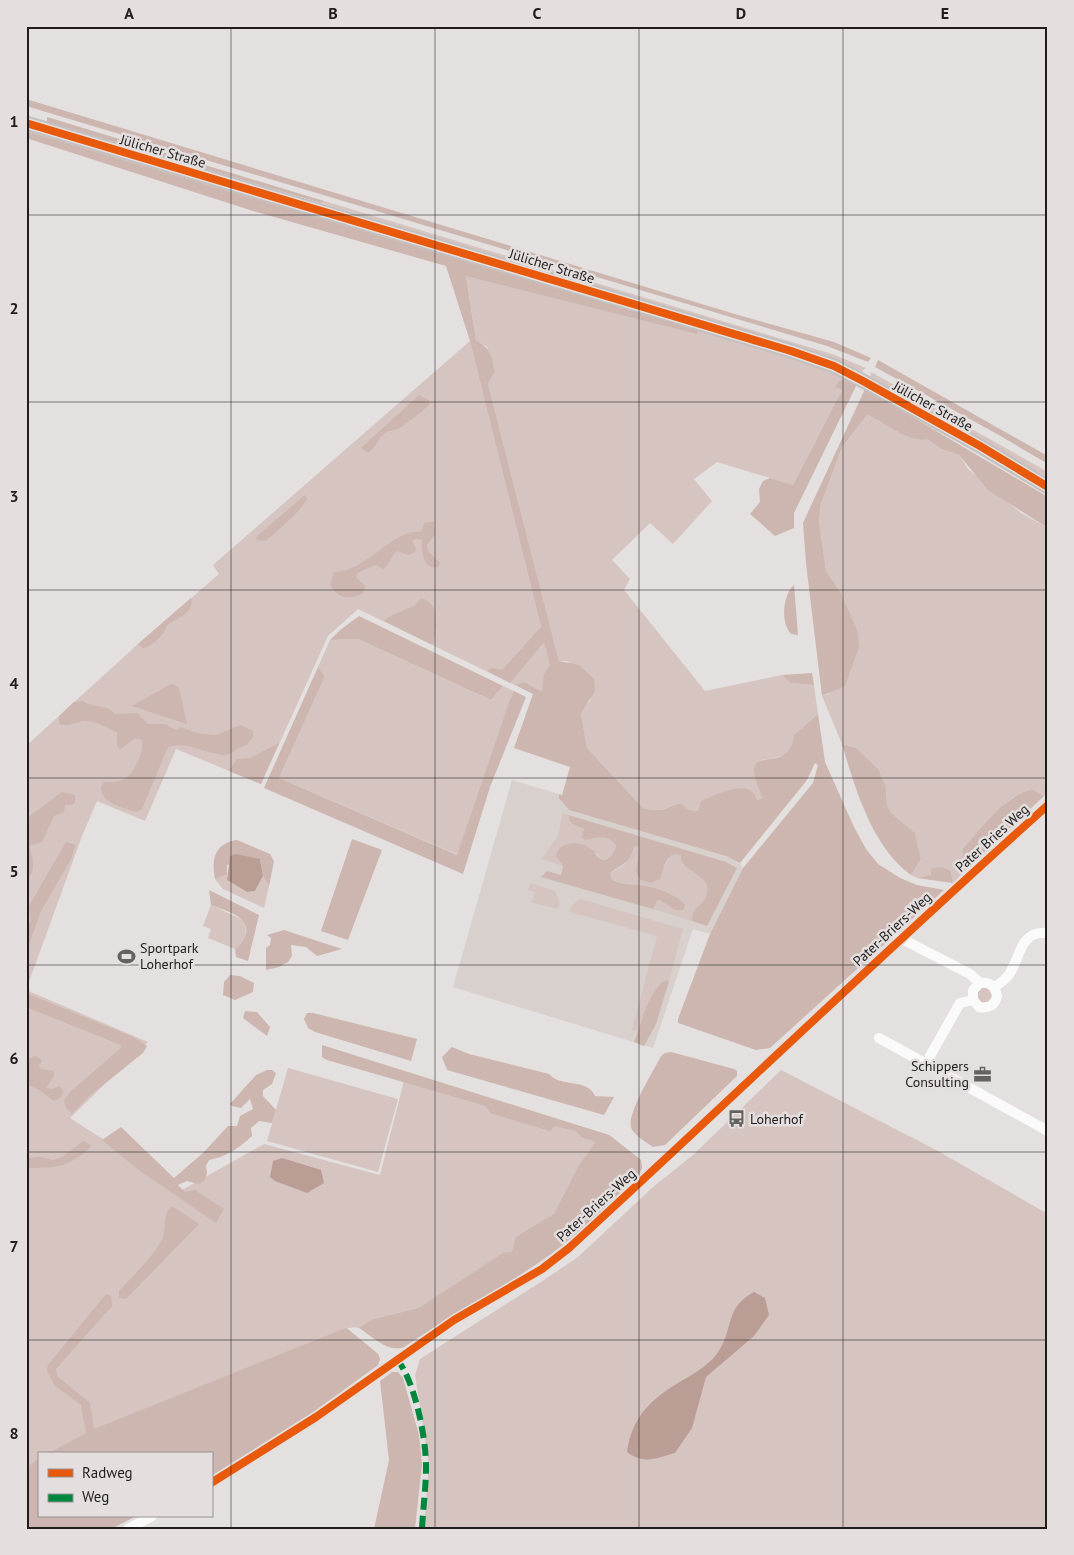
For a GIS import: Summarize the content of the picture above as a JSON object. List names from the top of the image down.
{
  "streets": {
    "street": ["Jülicher Straße", "Pater Bries Weg", "Pater-Briers-Weg"]
  },
  "crossings": [
    ["Pater Bries Weg", "Pater-Briers-Weg"]
  ],
  "places": {
    "sports": ["Sportpark Loherhof"],
    "office": ["Schippers Consulting"],
    "bus stop": ["Loherhof"]
  },
  "legend": ["Radweg", "Weg"],
  "grid": {
    "columns": [
      "A",
      "B",
      "C",
      "D",
      "E"
    ],
    "rows": [
      "1",
      "2",
      "3",
      "4",
      "5",
      "6",
      "7",
      "8"
    ]
  }
}
